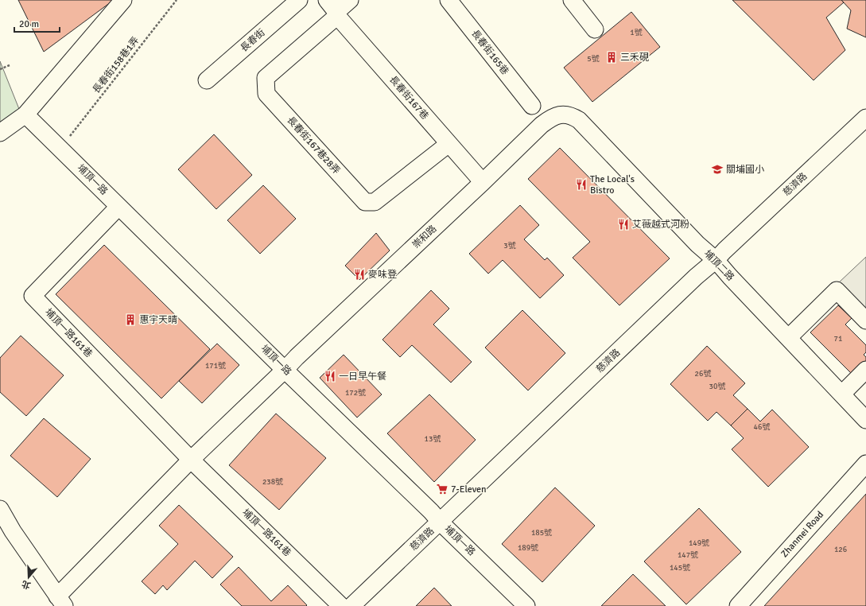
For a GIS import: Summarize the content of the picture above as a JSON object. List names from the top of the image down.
{
  "streets": {
    "street": [
      "長春街",
      "長春街165巷",
      "長春街167巷",
      "長春街167巷28弄",
      "埔頂一路",
      "慈濟路",
      "崇和路",
      "埔頂二路",
      "埔頂一路161巷",
      "Zhanmei Road"
    ],
    "path": ["長春街158巷1弄"]
  },
  "crossings": [
    ["長春街167巷", "長春街167巷28弄"],
    ["長春街167巷", "崇和路"],
    ["埔頂一路", "慈濟路"],
    ["埔頂一路", "崇和路"],
    ["埔頂一路", "埔頂一路161巷"],
    ["慈濟路", "埔頂二路"],
    ["崇和路", "埔頂二路"]
  ],
  "places": {
    "building": ["三禾硯", "惠宇天晴"],
    "school or university": ["關埔國小"],
    "restaurant": [
      "The Local's Bistro",
      "艾薇越式河粉",
      "麥味登",
      "一日早午餐"
    ],
    "supermarket": ["7-Eleven"]
  },
  "house_numbers": [
    "1號",
    "5號",
    "3號",
    "71",
    "171號",
    "26號",
    "30號",
    "172號",
    "46號",
    "13號",
    "238號",
    "185號",
    "149號",
    "189號",
    "126",
    "147號",
    "145號"
  ],
  "scale_bar": "20 m",
  "north": "bottom"
}
